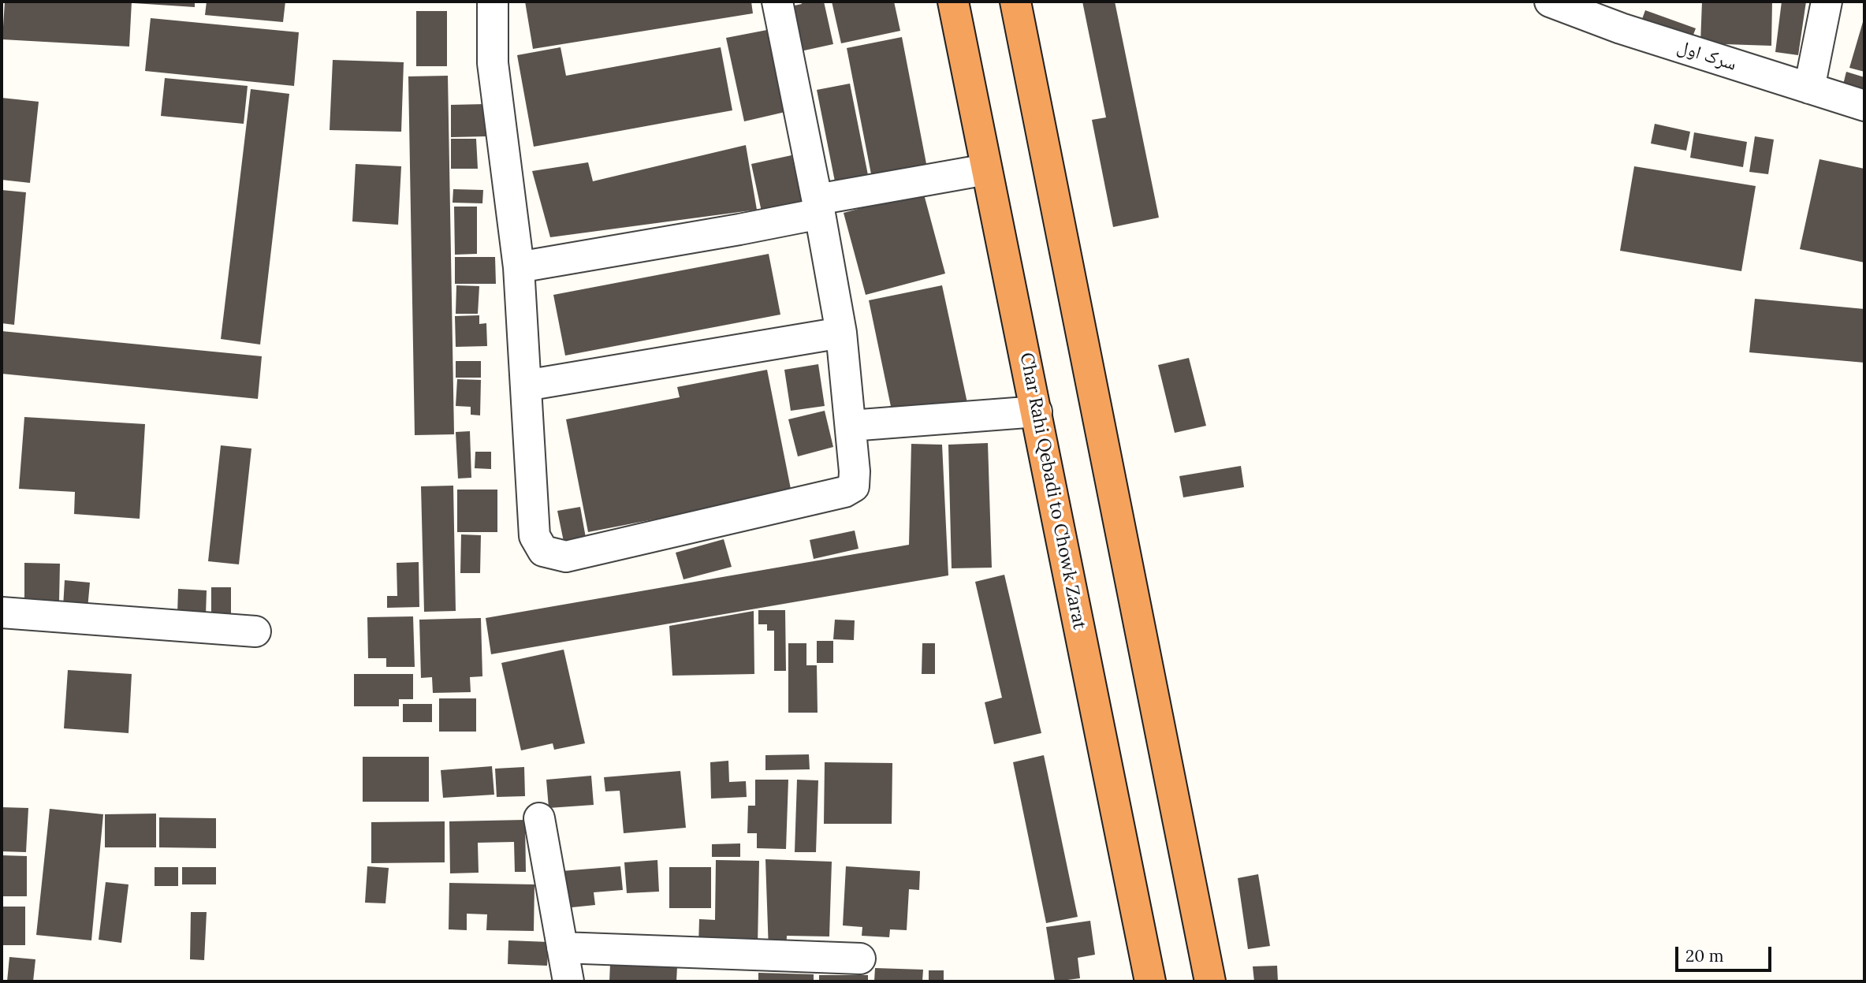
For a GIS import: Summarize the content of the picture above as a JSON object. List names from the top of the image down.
{
  "streets": {
    "highway": ["Char Rahi Qebadi to Chowk Zarat"],
    "street": ["سرک اول"]
  },
  "scale_bar": "20 m"
}
